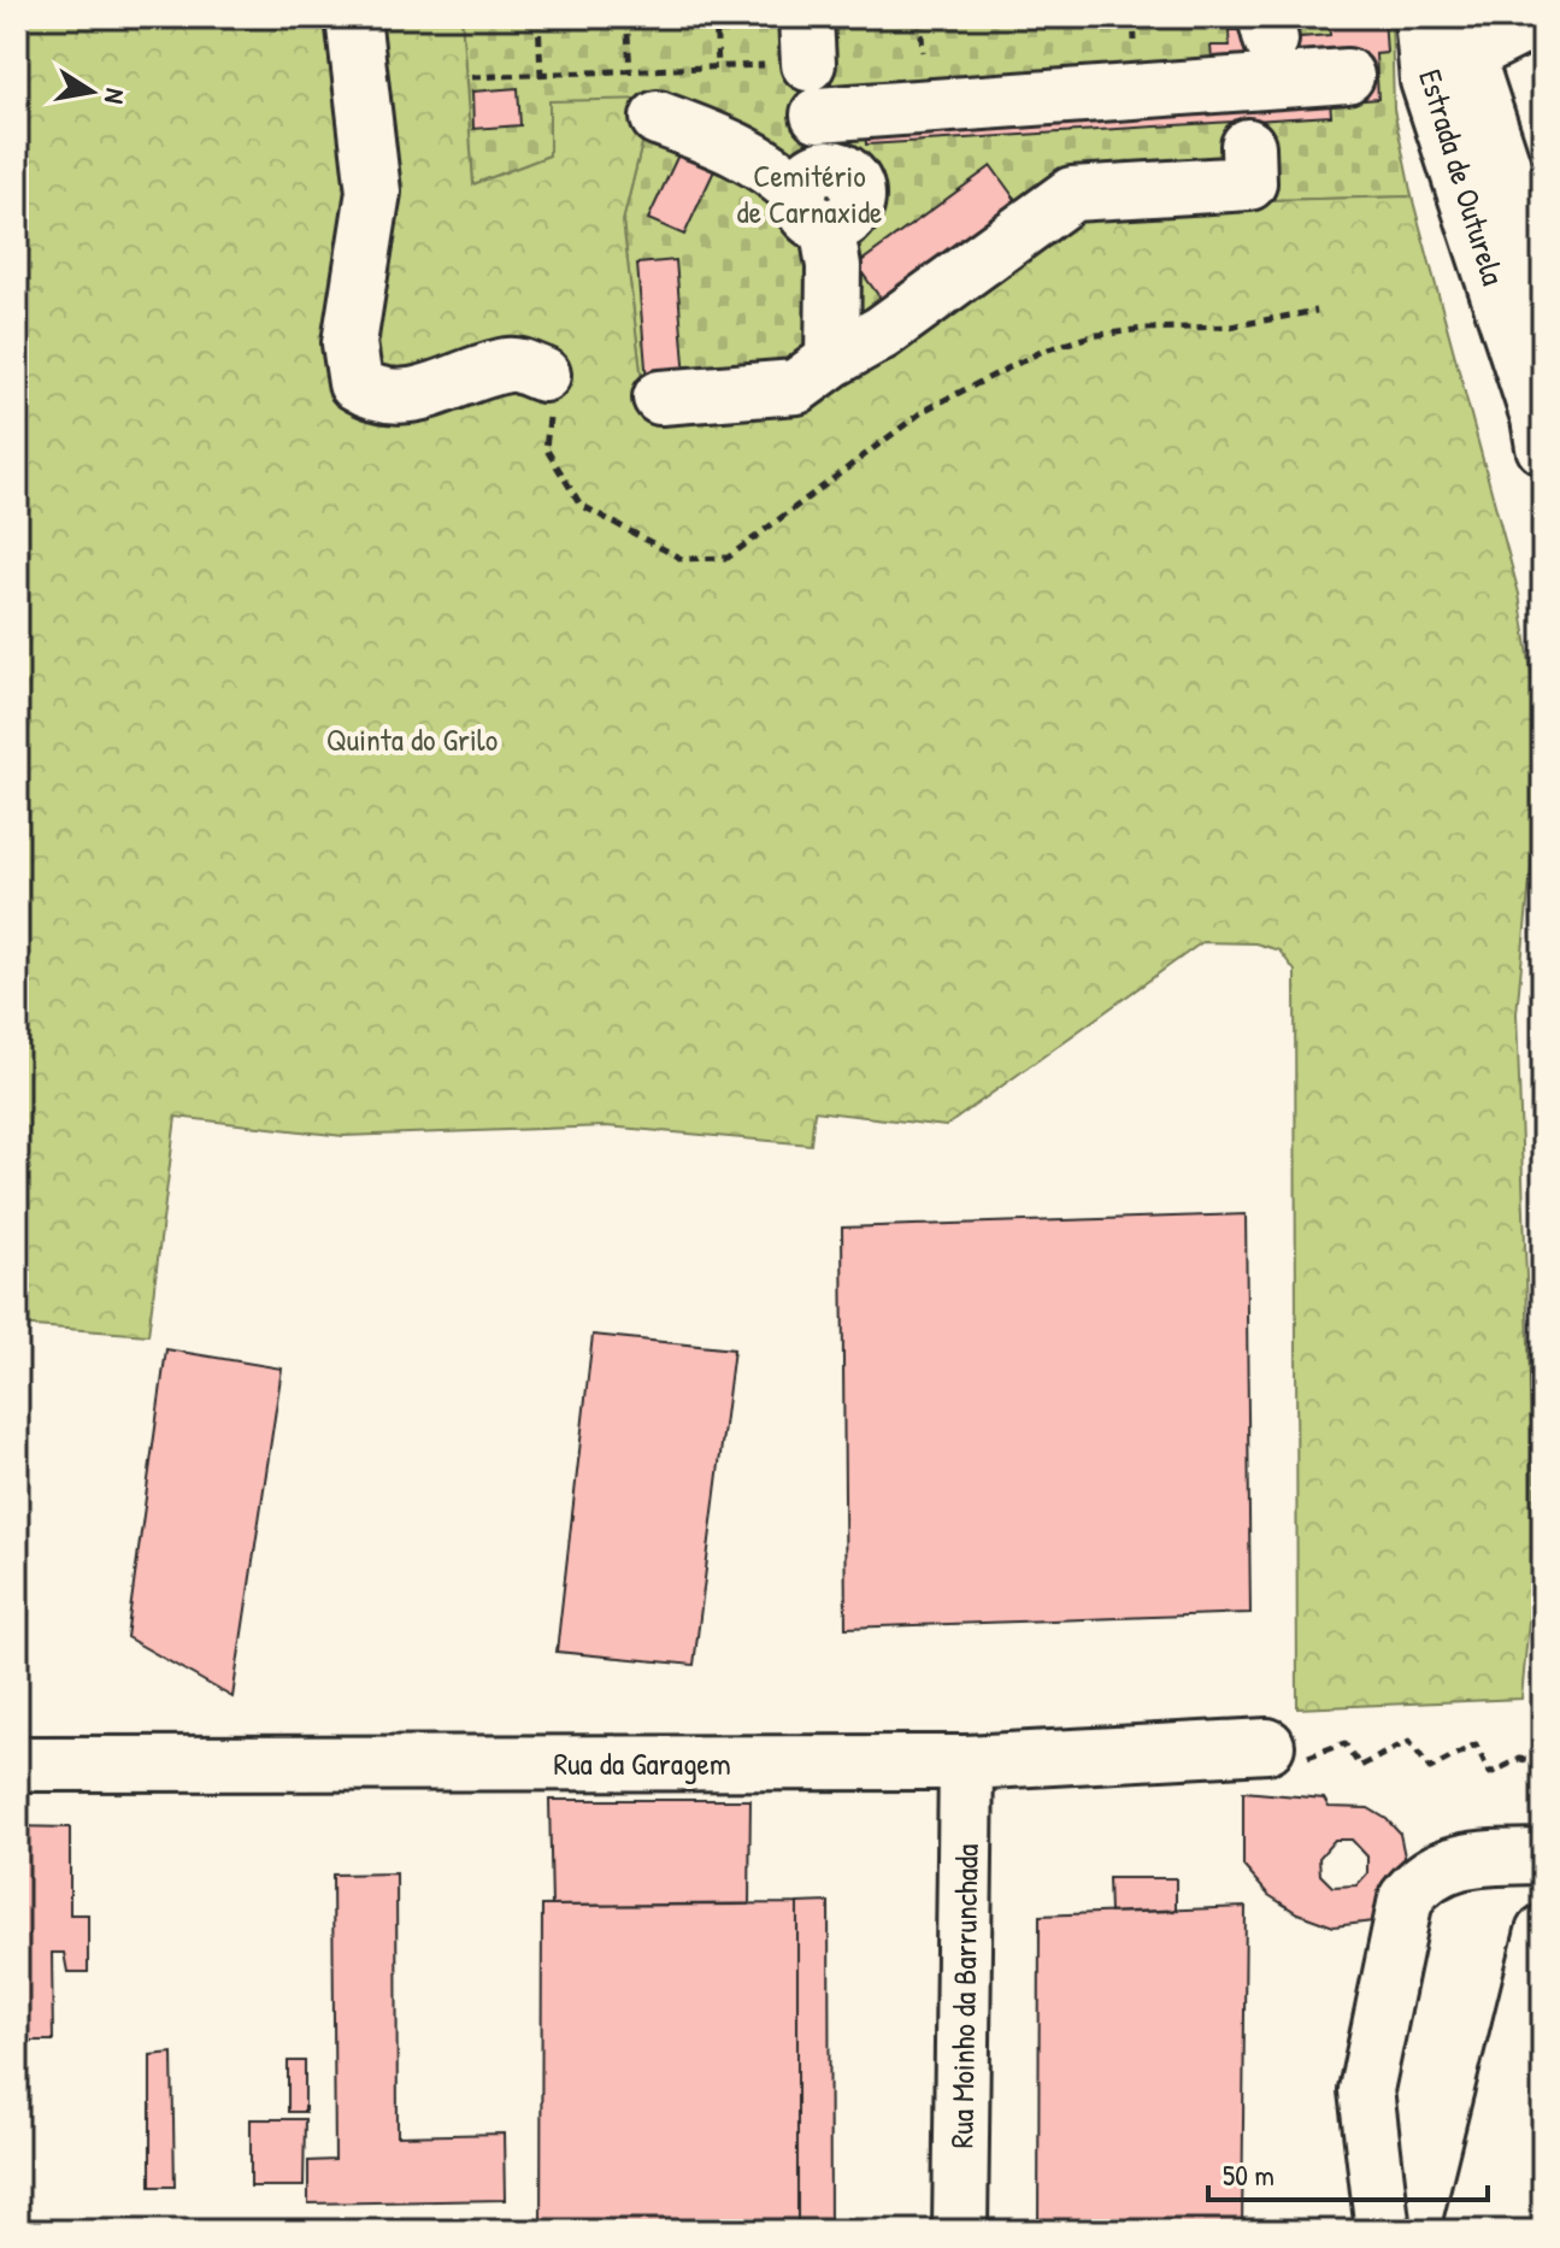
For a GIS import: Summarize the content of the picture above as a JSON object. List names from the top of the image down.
{
  "streets": {
    "street": ["Estrada de Outurela", "Rua da Garagem", "Rua Moinho da Barrunchada"]
  },
  "crossings": [
    ["Rua da Garagem", "Rua Moinho da Barrunchada"]
  ],
  "parks": ["Cemitério de Carnaxide", "Quinta do Grilo"],
  "scale_bar": "50 m",
  "north": "right"
}
